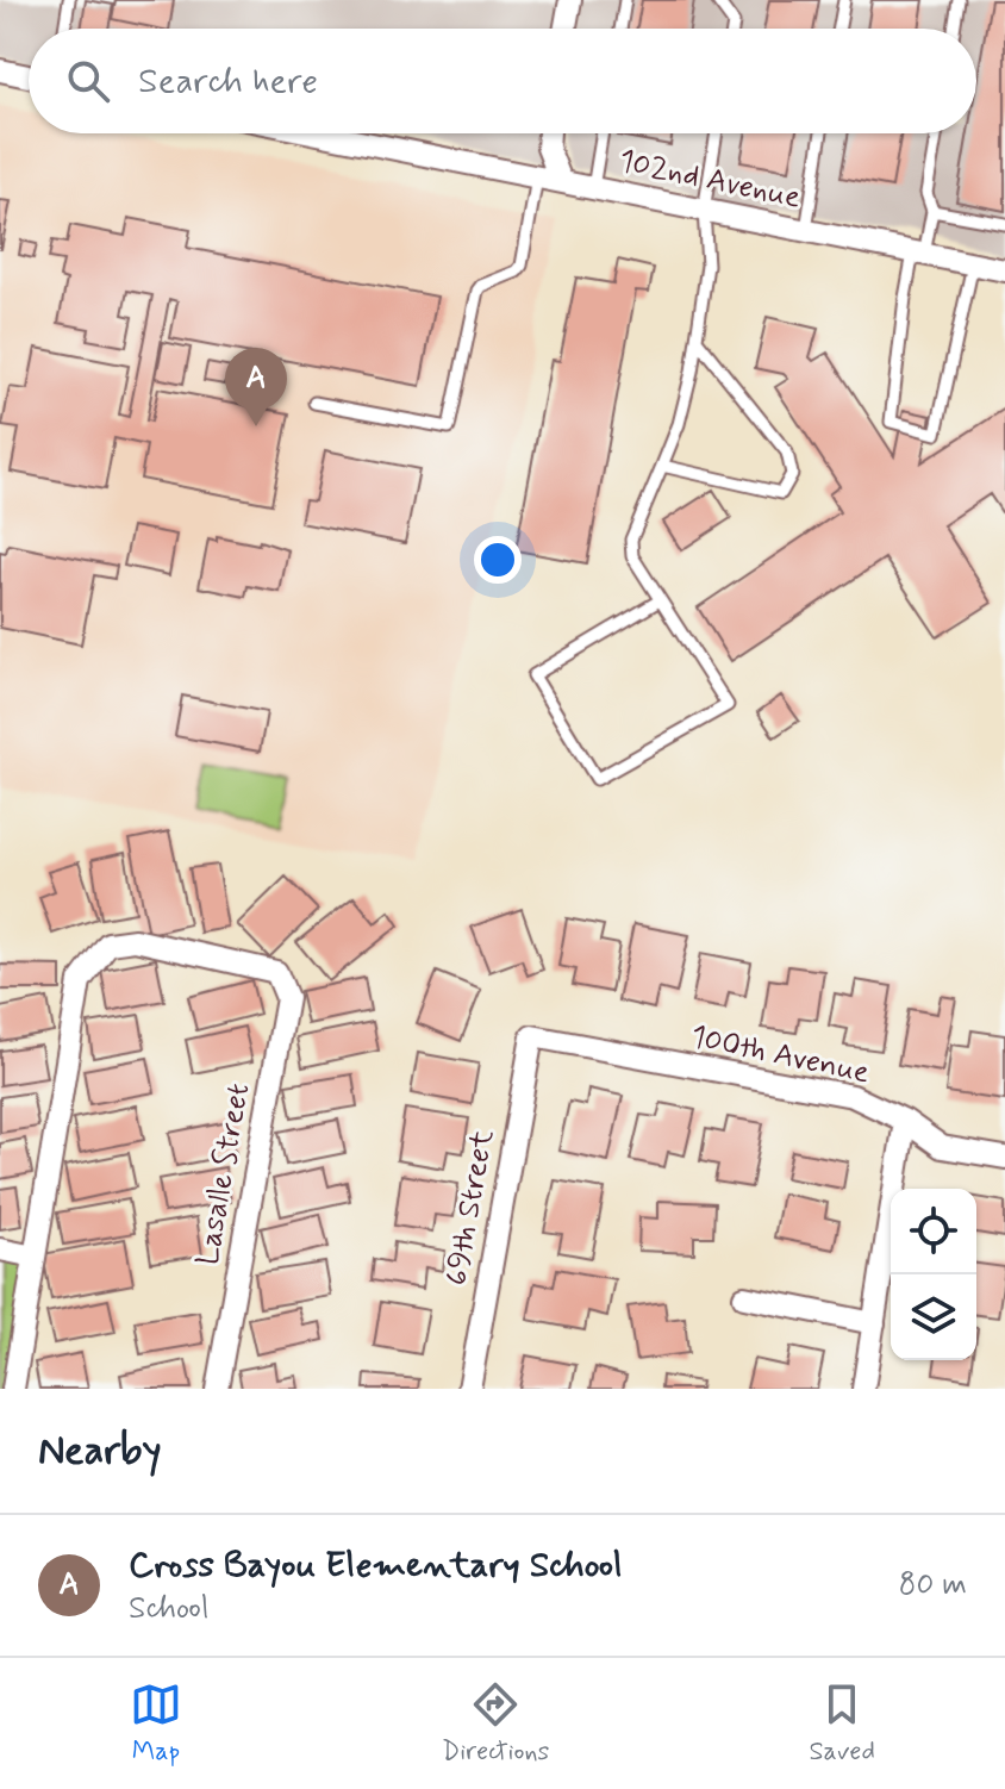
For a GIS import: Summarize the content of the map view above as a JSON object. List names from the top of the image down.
{
  "streets": {
    "street": [
      "102nd Avenue",
      "100th Avenue",
      "Lasalle Street",
      "69th Street"
    ]
  },
  "crossings": [
    ["100th Avenue", "69th Street"]
  ],
  "page": {
    "search": "Search here",
    "pins": "A",
    "heading": "Nearby",
    "list": [
      {
        "mark": "A",
        "name": "Cross Bayou Elementary School",
        "note": "School",
        "value": "80 m"
      }
    ],
    "nav": ["Map", "Directions", "Saved"]
  }
}
